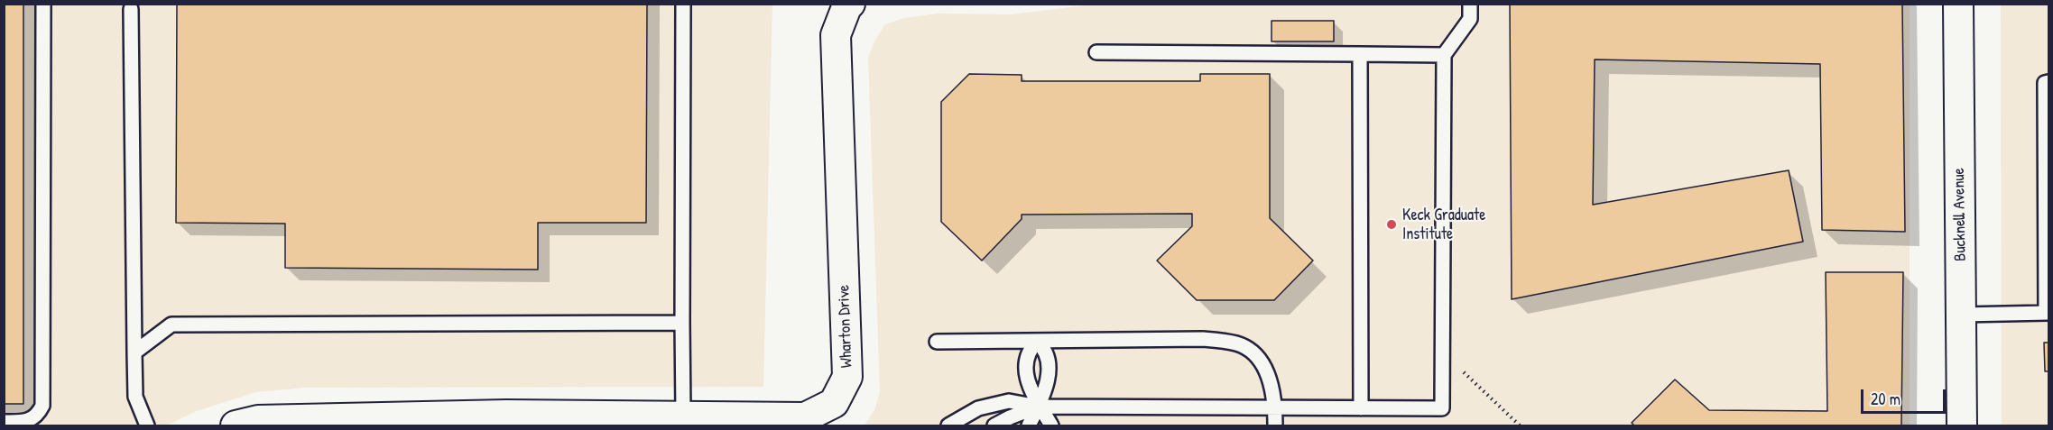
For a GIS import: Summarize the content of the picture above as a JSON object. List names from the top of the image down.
{
  "streets": {
    "street": ["Bucknell Avenue", "Wharton Drive"]
  },
  "places": ["Keck Graduate Institute"],
  "scale_bar": "20 m"
}
